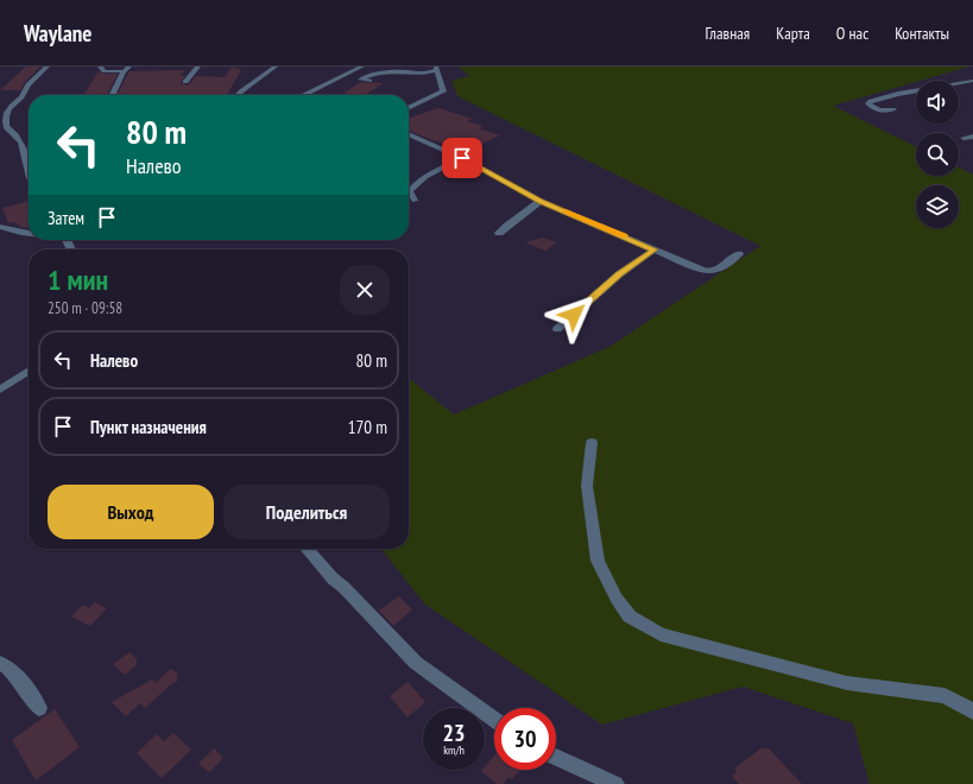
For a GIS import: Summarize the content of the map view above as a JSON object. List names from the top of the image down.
{
  "page": {
    "header": "Waylane",
    "nav": [
      "Главная",
      "Карта",
      "О нас",
      "Контакты"
    ],
    "turn": ["80 m", "Налево"],
    "then": "Затем",
    "heading": ["1 мин", "250 m · 09:58"],
    "list": [
      {
        "name": "Налево",
        "value": "80 m"
      },
      {
        "name": "Пункт назначения",
        "value": "170 m"
      }
    ],
    "buttons": ["Выход", "Поделиться"],
    "speed": "23 km/h",
    "limit": "30"
  }
}
